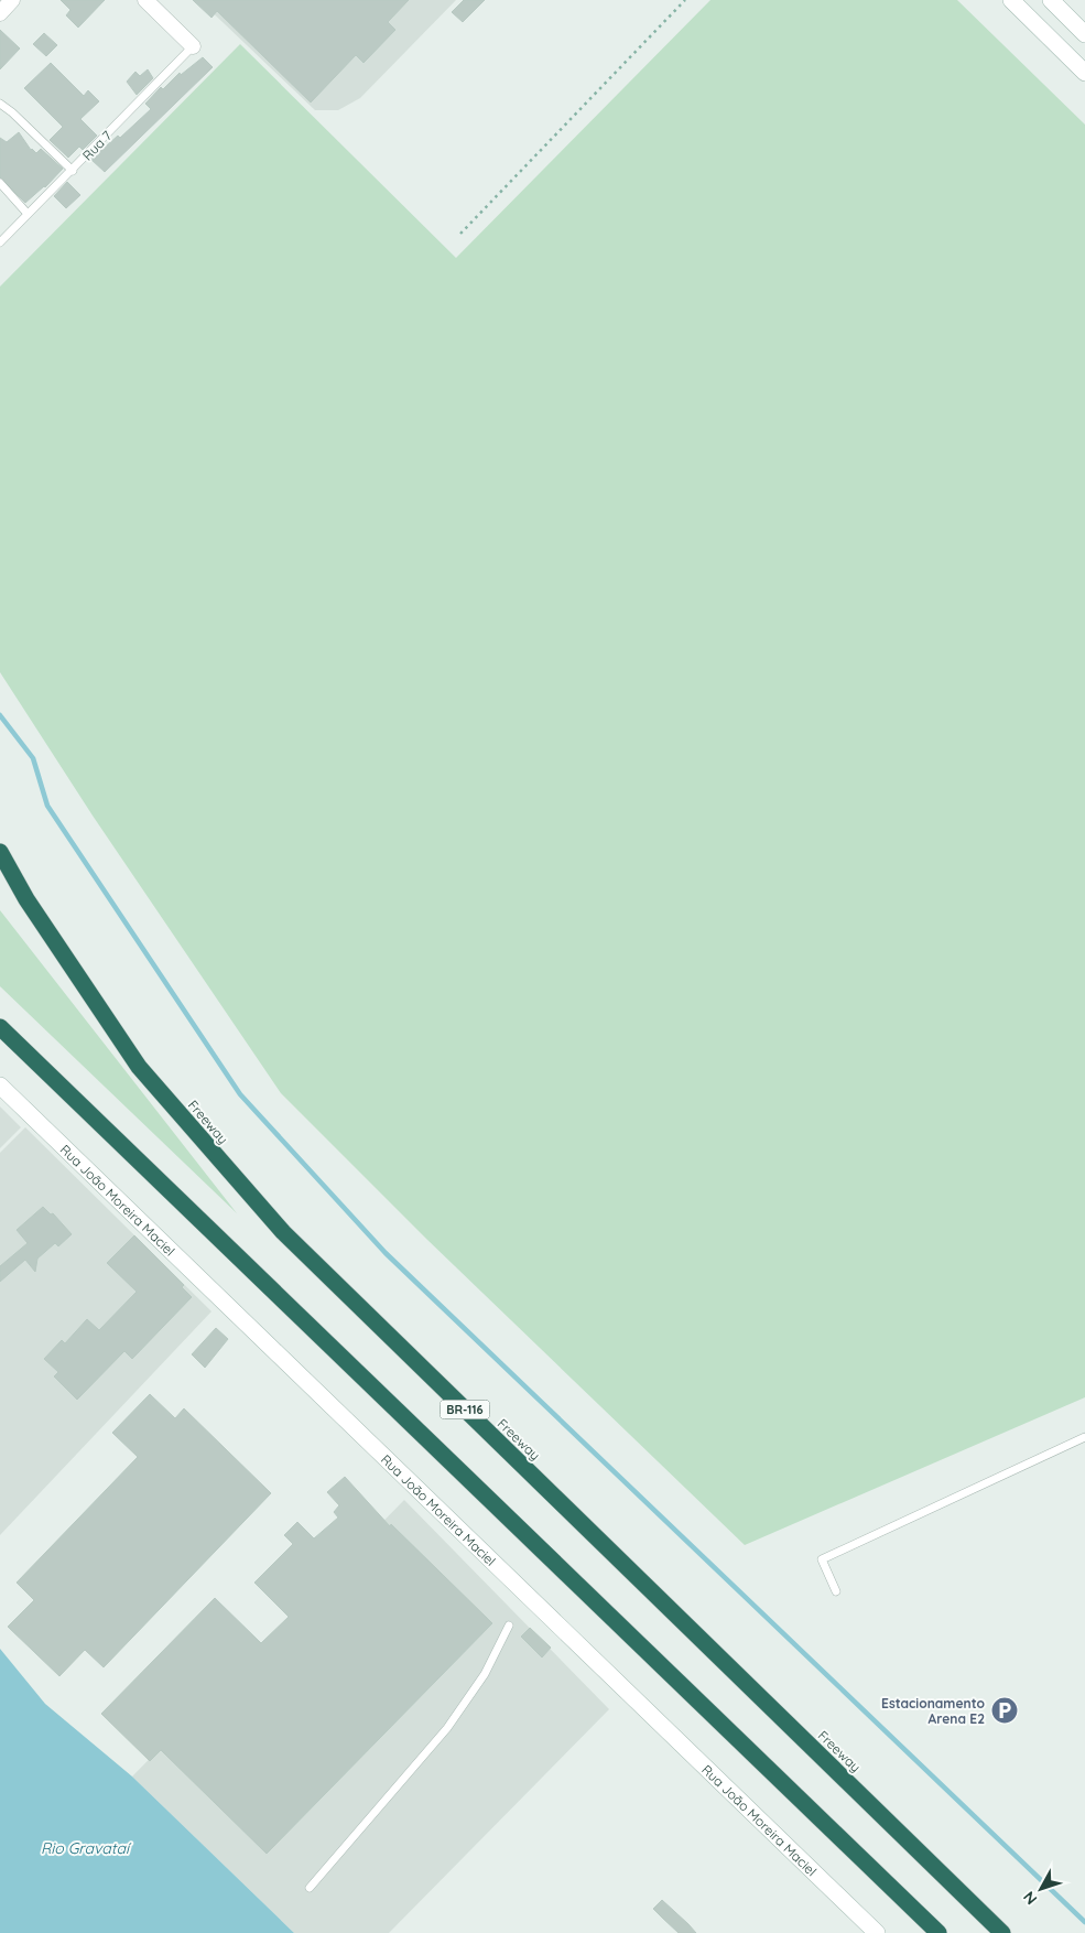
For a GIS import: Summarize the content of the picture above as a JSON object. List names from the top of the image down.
{
  "streets": {
    "highway": ["Freeway", "BR-116"],
    "street": ["Rua João Moreira Maciel"],
    "lane": ["Rua 7"]
  },
  "water": ["Rio Gravataí"],
  "places": {
    "parking": ["Estacionamento Arena E2"]
  },
  "north": "bottom left"
}
